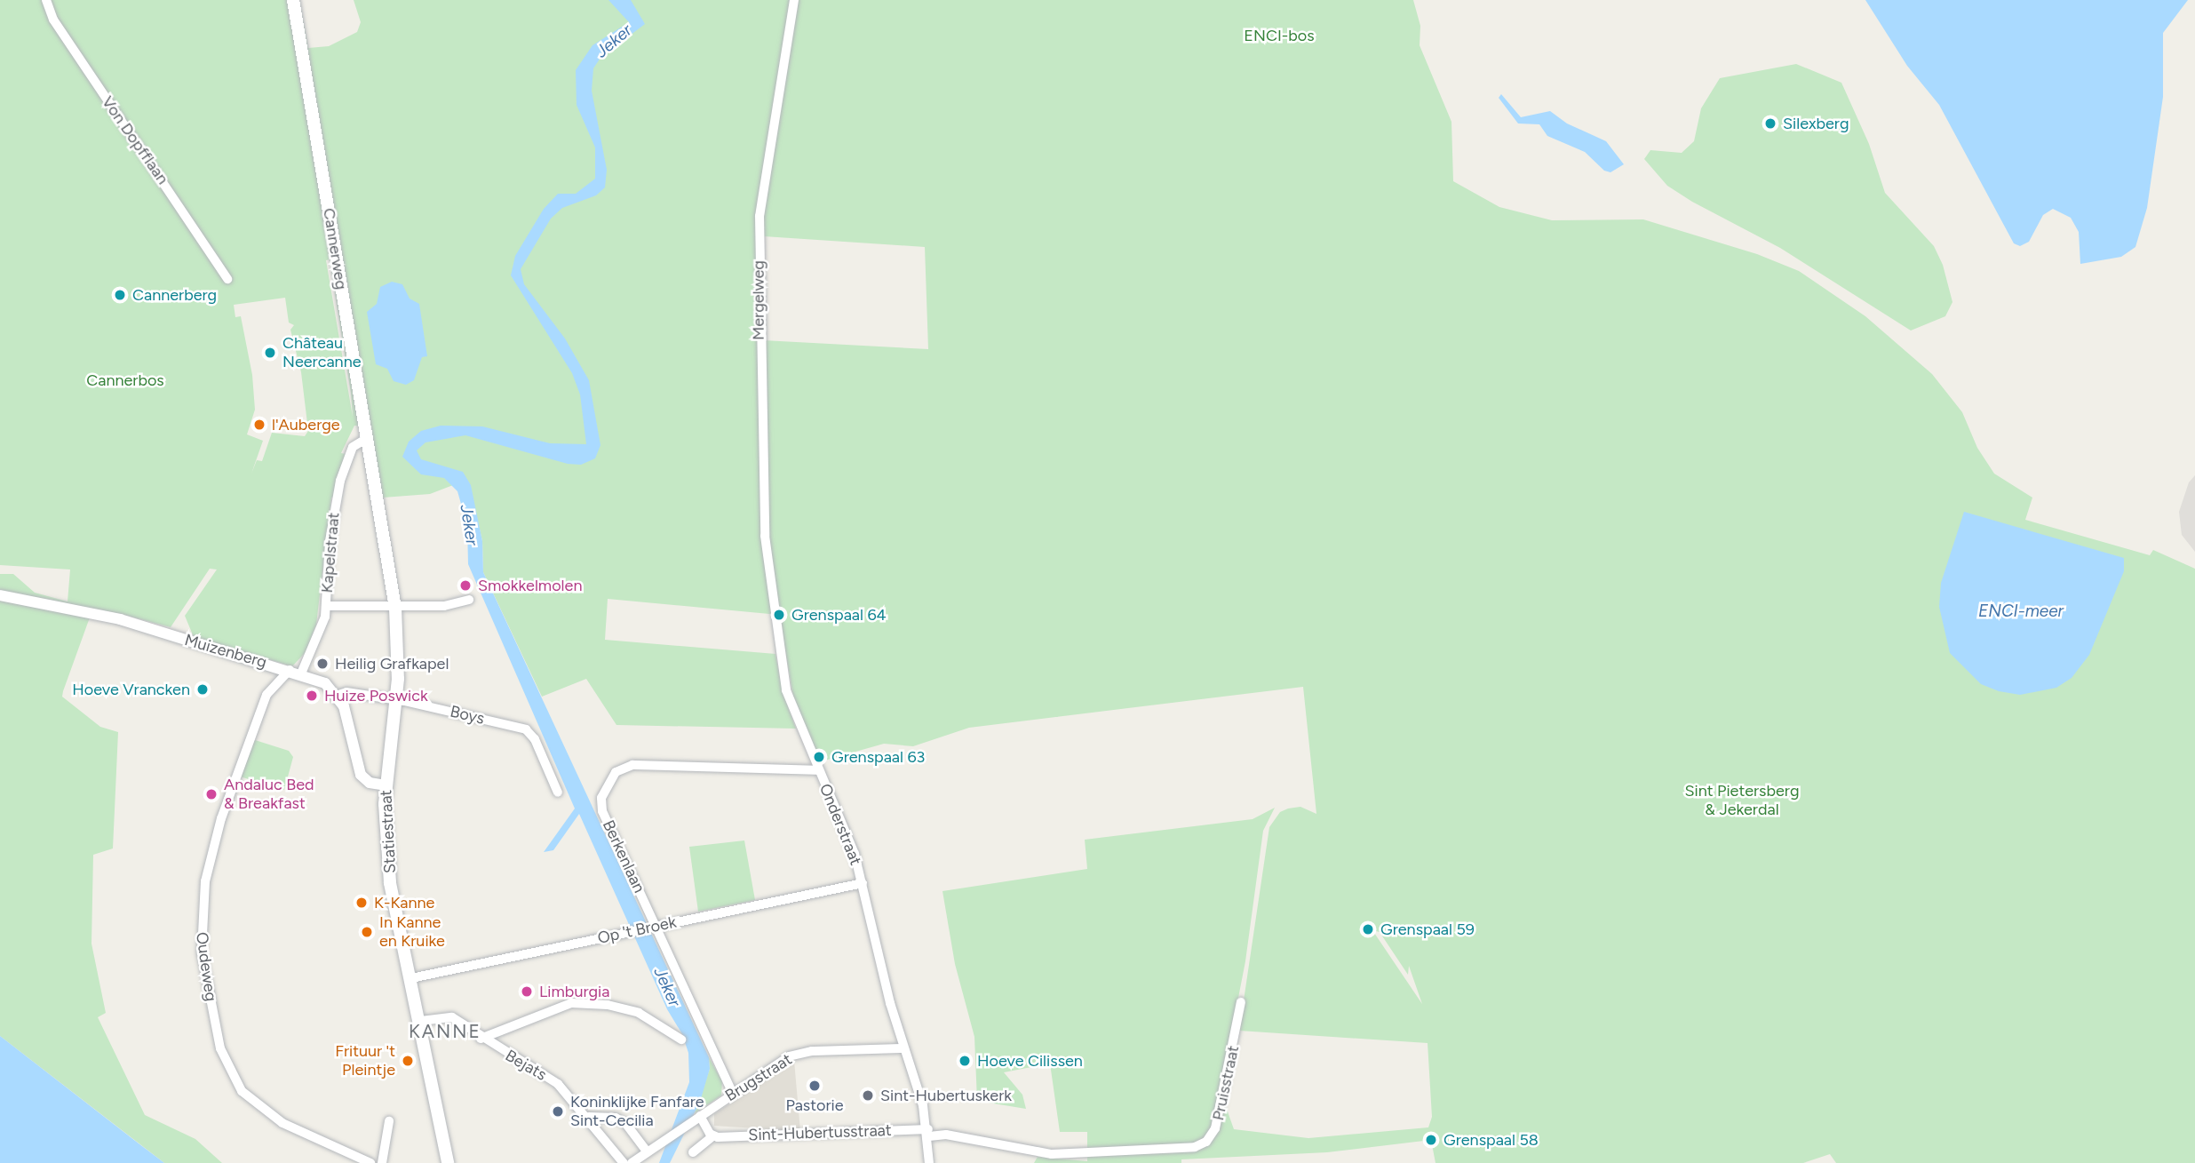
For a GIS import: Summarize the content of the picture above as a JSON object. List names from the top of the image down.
{
  "streets": {
    "main road": ["Cannerweg", "Statiestraat"],
    "street": [
      "Von Dopfflaan",
      "Mergelweg",
      "Kapelstraat",
      "Muizenberg",
      "Boys",
      "Onderstraat",
      "Berkenlaan",
      "Op 't Broek",
      "Oudeweg",
      "Bejats",
      "Brugstraat",
      "Pruisstraat",
      "Sint-Hubertusstraat"
    ]
  },
  "crossings": [
    ["Cannerweg", "Kapelstraat"],
    ["Cannerweg", "Statiestraat"],
    ["Mergelweg", "Onderstraat"],
    ["Kapelstraat", "Muizenberg"],
    ["Muizenberg", "Boys"],
    ["Muizenberg", "Oudeweg"],
    ["Boys", "Statiestraat"],
    ["Onderstraat", "Berkenlaan"],
    ["Onderstraat", "Op 't Broek"],
    ["Onderstraat", "Brugstraat"],
    ["Onderstraat", "Pruisstraat"],
    ["Onderstraat", "Sint-Hubertusstraat"],
    ["Statiestraat", "Op 't Broek"],
    ["Statiestraat", "Bejats"],
    ["Berkenlaan", "Op 't Broek"],
    ["Berkenlaan", "Brugstraat"],
    ["Pruisstraat", "Sint-Hubertusstraat"]
  ],
  "districts": ["KANNE"],
  "water": ["Jeker", "ENCI-meer"],
  "parks": ["ENCI-bos", "Cannerbos", "Sint Pietersberg & Jekerdal"],
  "places": [
    "Silexberg",
    "Cannerberg",
    "Château Neercanne",
    "l'Auberge",
    "Smokkelmolen",
    "Grenspaal 64",
    "Heilig Grafkapel",
    "Hoeve Vrancken",
    "Huize Poswick",
    "Grenspaal 63",
    "Andaluc Bed & Breakfast",
    "K-Kanne",
    "Grenspaal 59",
    "In Kanne en Kruike",
    "Limburgia",
    "Frituur 't Pleintje",
    "Hoeve Cilissen",
    "Pastorie",
    "Sint-Hubertuskerk",
    "Koninklijke Fanfare Sint-Cecilia",
    "Grenspaal 58"
  ]
}
